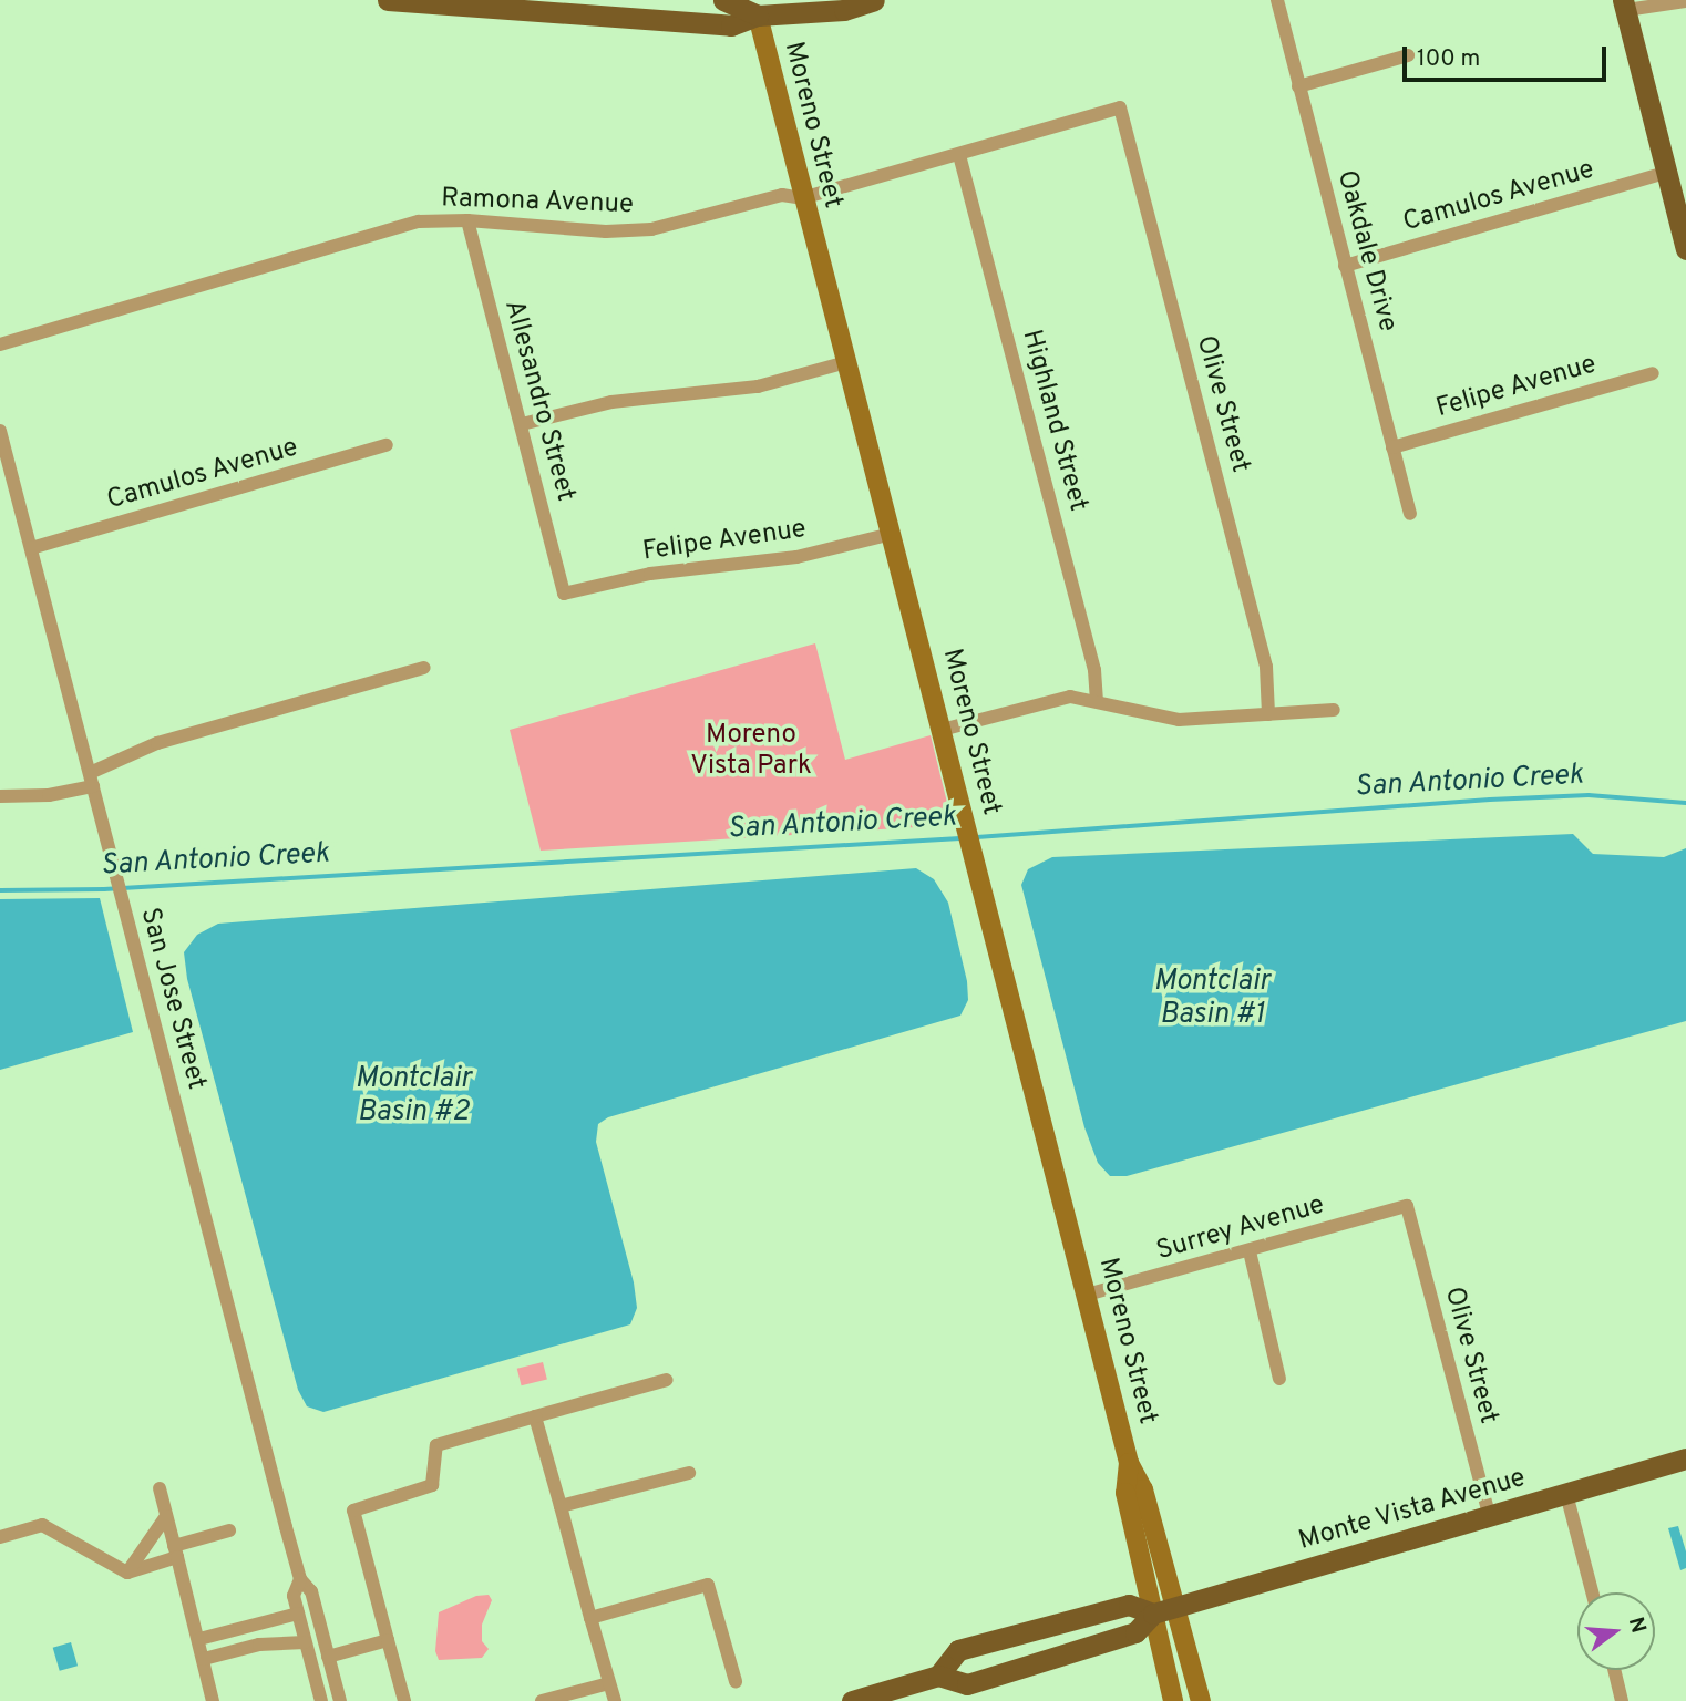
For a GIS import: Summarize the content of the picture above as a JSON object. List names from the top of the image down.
{
  "streets": {
    "main road": ["Monte Vista Avenue"],
    "street": [
      "Moreno Street",
      "Camulos Avenue",
      "Ramona Avenue",
      "Oakdale Drive",
      "Felipe Avenue",
      "Allesandro Street",
      "Olive Street",
      "Highland Street",
      "San Jose Street",
      "Surrey Avenue"
    ]
  },
  "crossings": [
    ["Moreno Street", "Ramona Avenue"],
    ["Moreno Street", "Felipe Avenue"],
    ["Moreno Street", "Surrey Avenue"],
    ["Moreno Street", "Monte Vista Avenue"],
    ["Camulos Avenue", "Oakdale Drive"],
    ["Camulos Avenue", "San Jose Street"],
    ["Ramona Avenue", "Allesandro Street"],
    ["Ramona Avenue", "Olive Street"],
    ["Ramona Avenue", "Highland Street"],
    ["Oakdale Drive", "Felipe Avenue"],
    ["Felipe Avenue", "Allesandro Street"],
    ["Olive Street", "Surrey Avenue"],
    ["Olive Street", "Monte Vista Avenue"]
  ],
  "water": ["San Antonio Creek", "Montclair Basin #1", "Montclair Basin #2"],
  "parks": ["Moreno Vista Park"],
  "scale_bar": "100 m",
  "north": "right"
}
